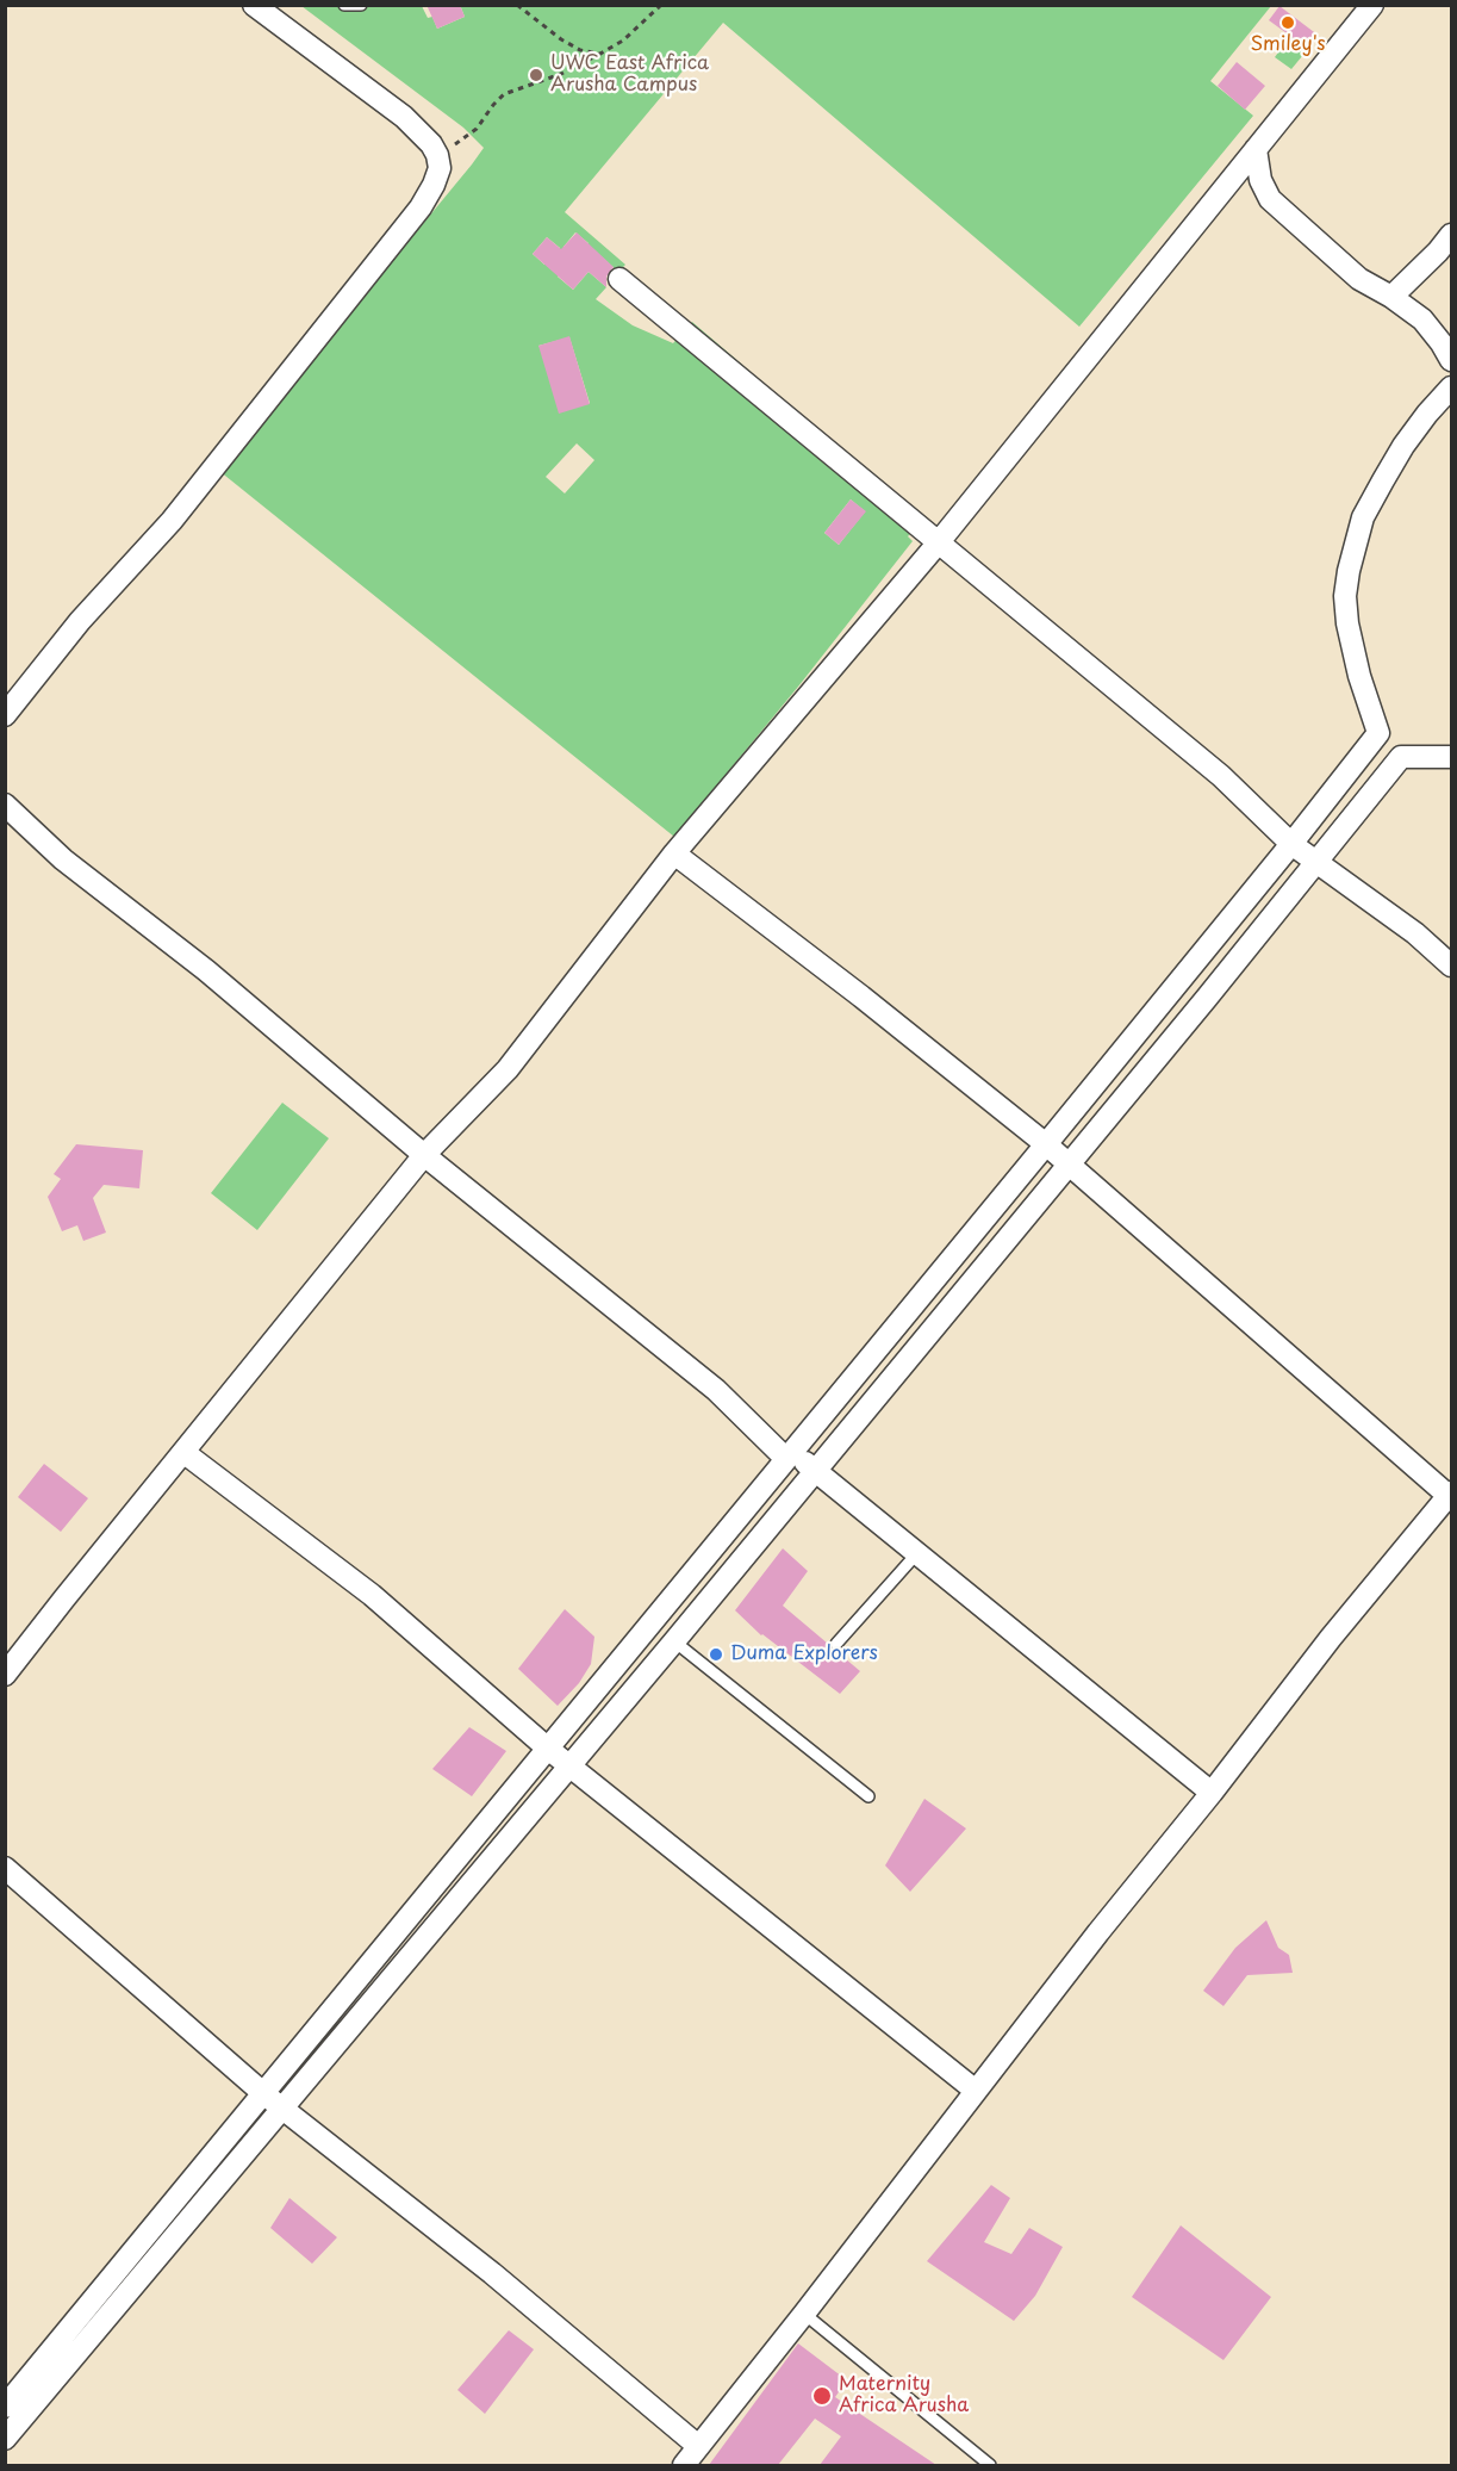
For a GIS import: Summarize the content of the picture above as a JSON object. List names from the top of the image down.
{
  "places": [
    "Smiley's",
    "UWC East Africa Arusha Campus",
    "Duma Explorers",
    "Maternity Africa Arusha"
  ]
}
